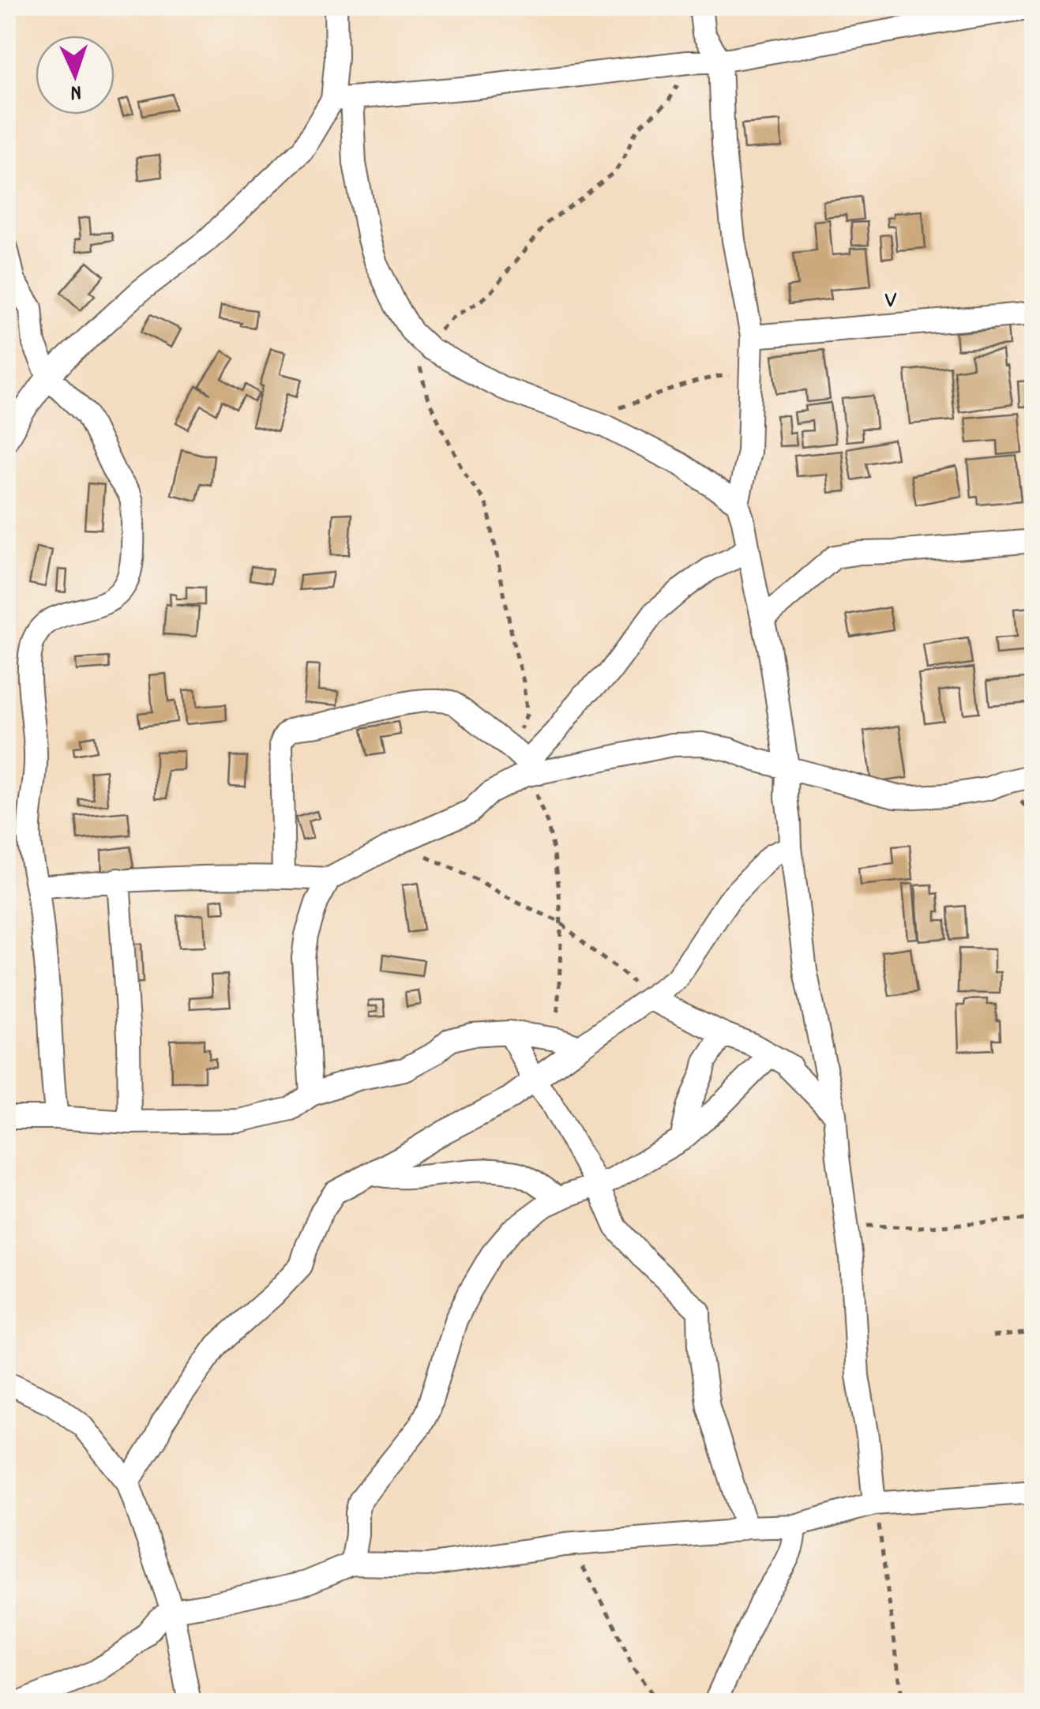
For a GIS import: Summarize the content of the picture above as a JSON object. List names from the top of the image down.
{
  "streets": {
    "street": ["v"]
  },
  "north": "bottom"
}
